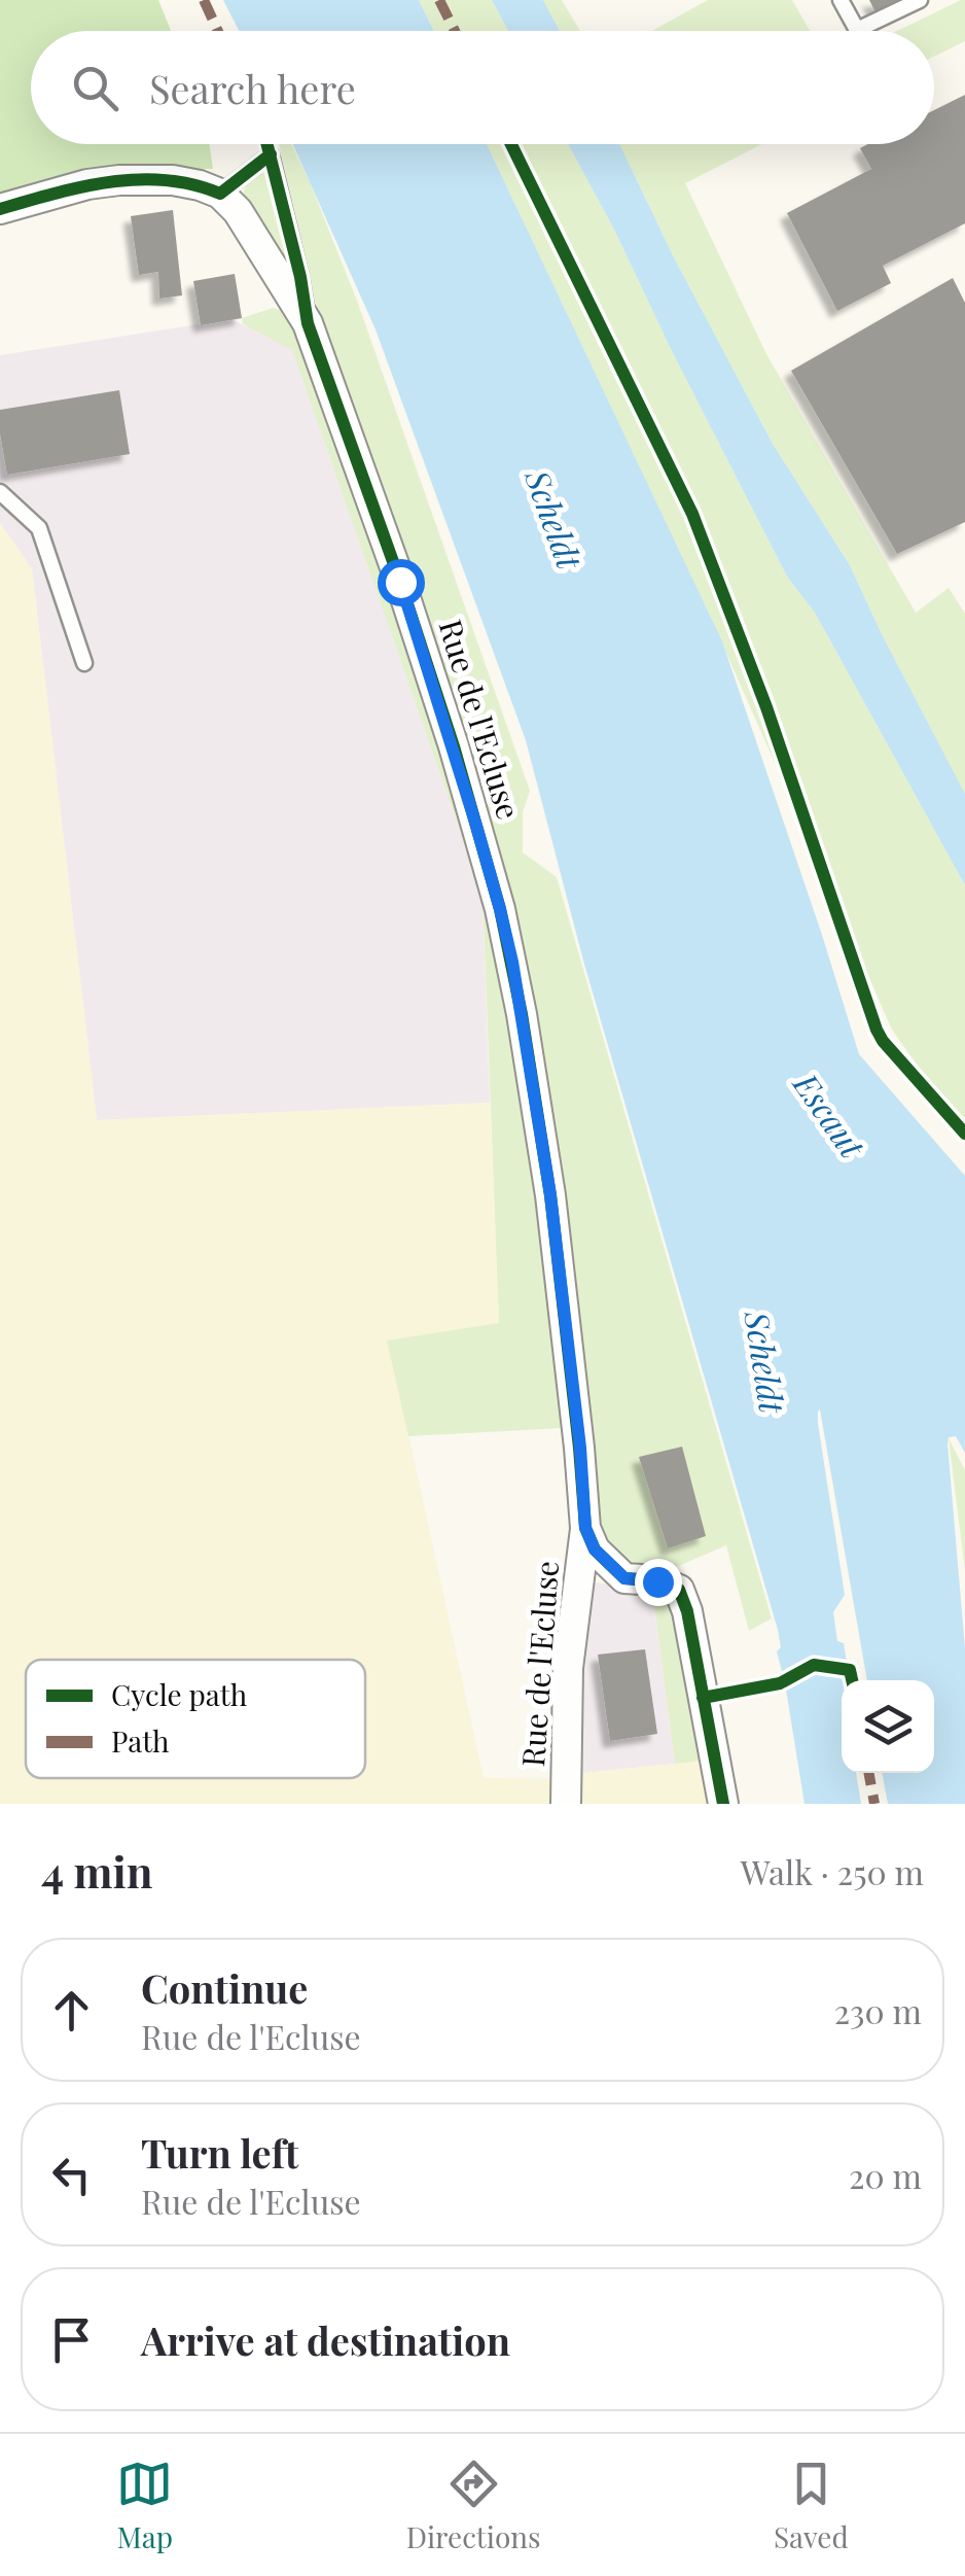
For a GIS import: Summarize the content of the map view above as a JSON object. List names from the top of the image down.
{
  "streets": {
    "street": ["Rue de l'Ecluse"]
  },
  "water": ["Scheldt", "Escaut"],
  "legend": ["Cycle path", "Path"],
  "page": {
    "search": "Search here",
    "heading": ["4 min", "Walk · 250 m"],
    "list": [
      ["Continue", "Rue de l'Ecluse", "230 m"],
      ["Turn left", "Rue de l'Ecluse", "20 m"],
      "Arrive at destination"
    ],
    "nav": ["Map", "Directions", "Saved"]
  }
}
